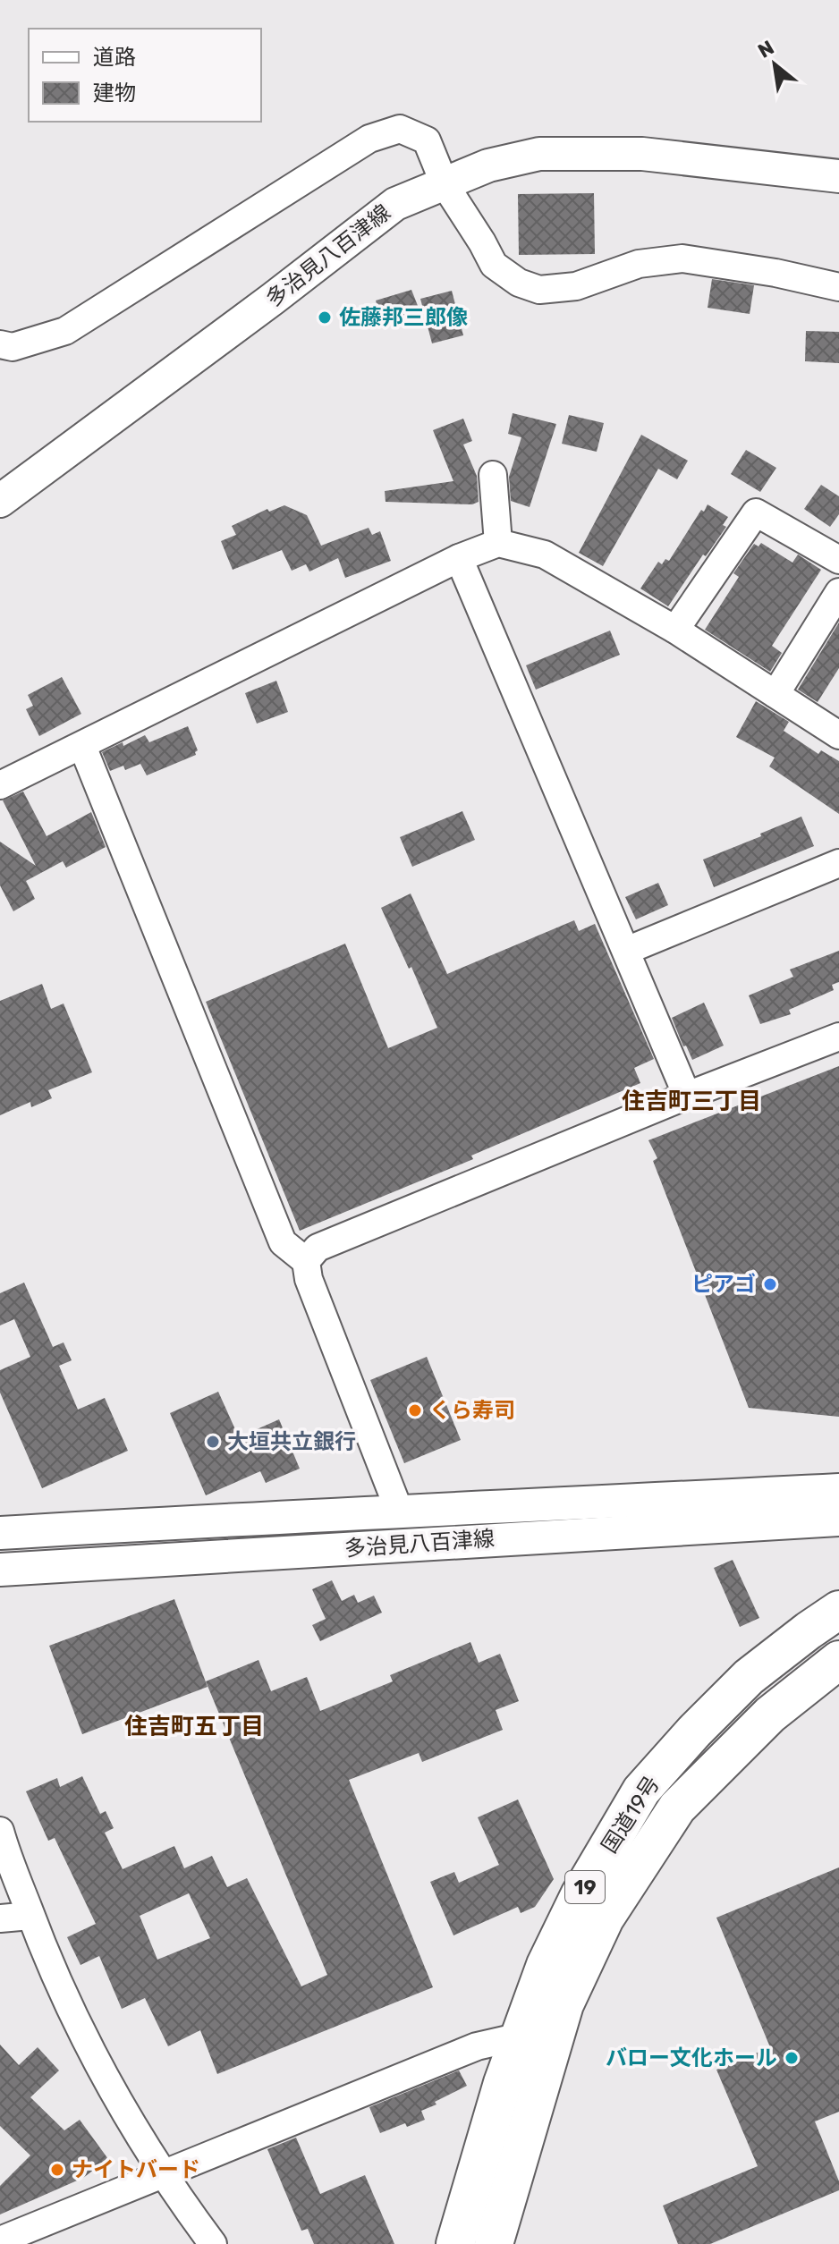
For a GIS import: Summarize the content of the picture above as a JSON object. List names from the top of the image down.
{
  "streets": {
    "highway": ["国道19号", "19"],
    "main road": ["多治見八百津線"]
  },
  "districts": ["住吉町三丁目", "住吉町五丁目"],
  "places": [
    "佐藤邦三郎像",
    "ピアゴ",
    "くら寿司",
    "大垣共立銀行",
    "バロー文化ホール",
    "ナイトバード"
  ],
  "legend": ["道路", "建物"],
  "north": "top left"
}
